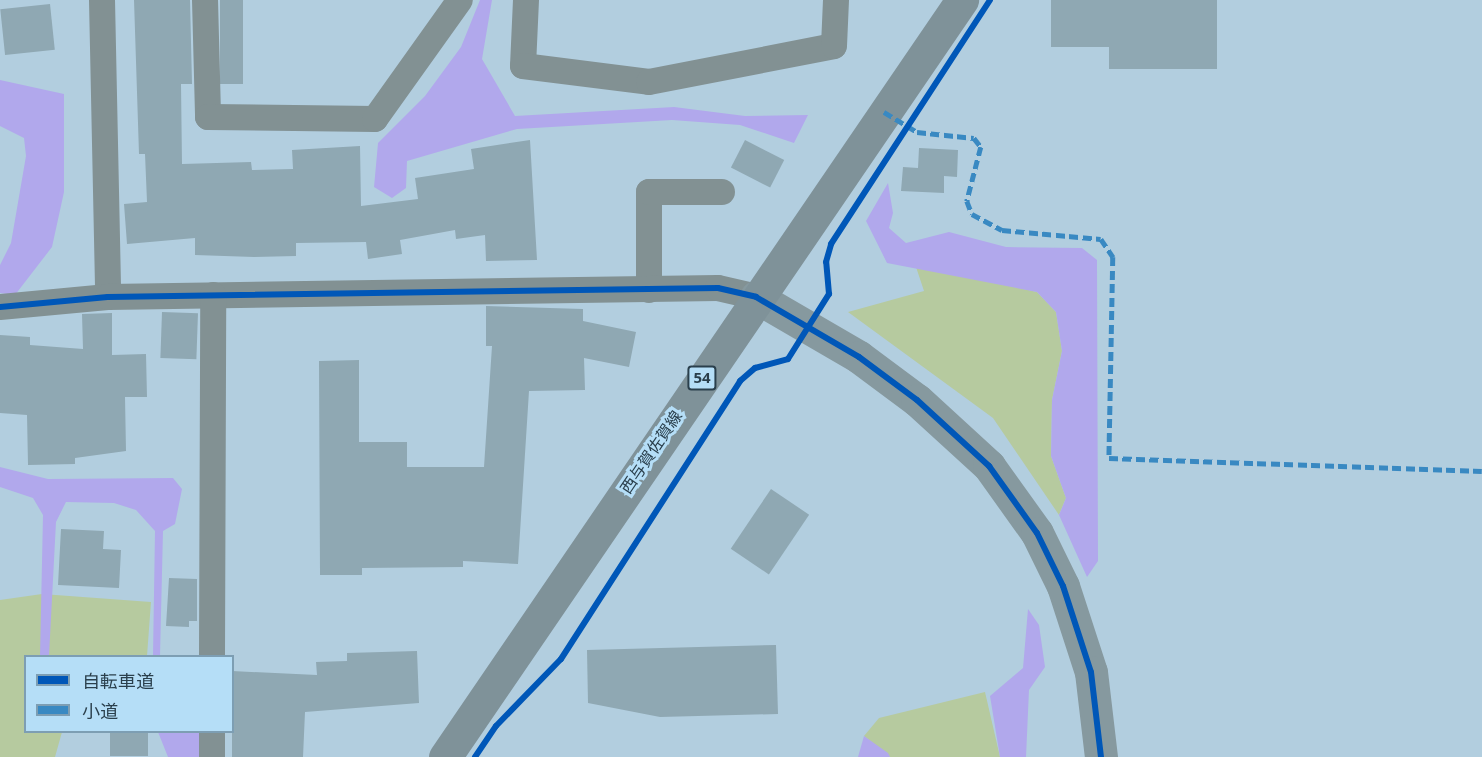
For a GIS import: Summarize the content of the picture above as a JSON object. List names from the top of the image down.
{
  "streets": {
    "main road": ["54", "西与賀佐賀線"]
  },
  "legend": ["自転車道", "小道"]
}
